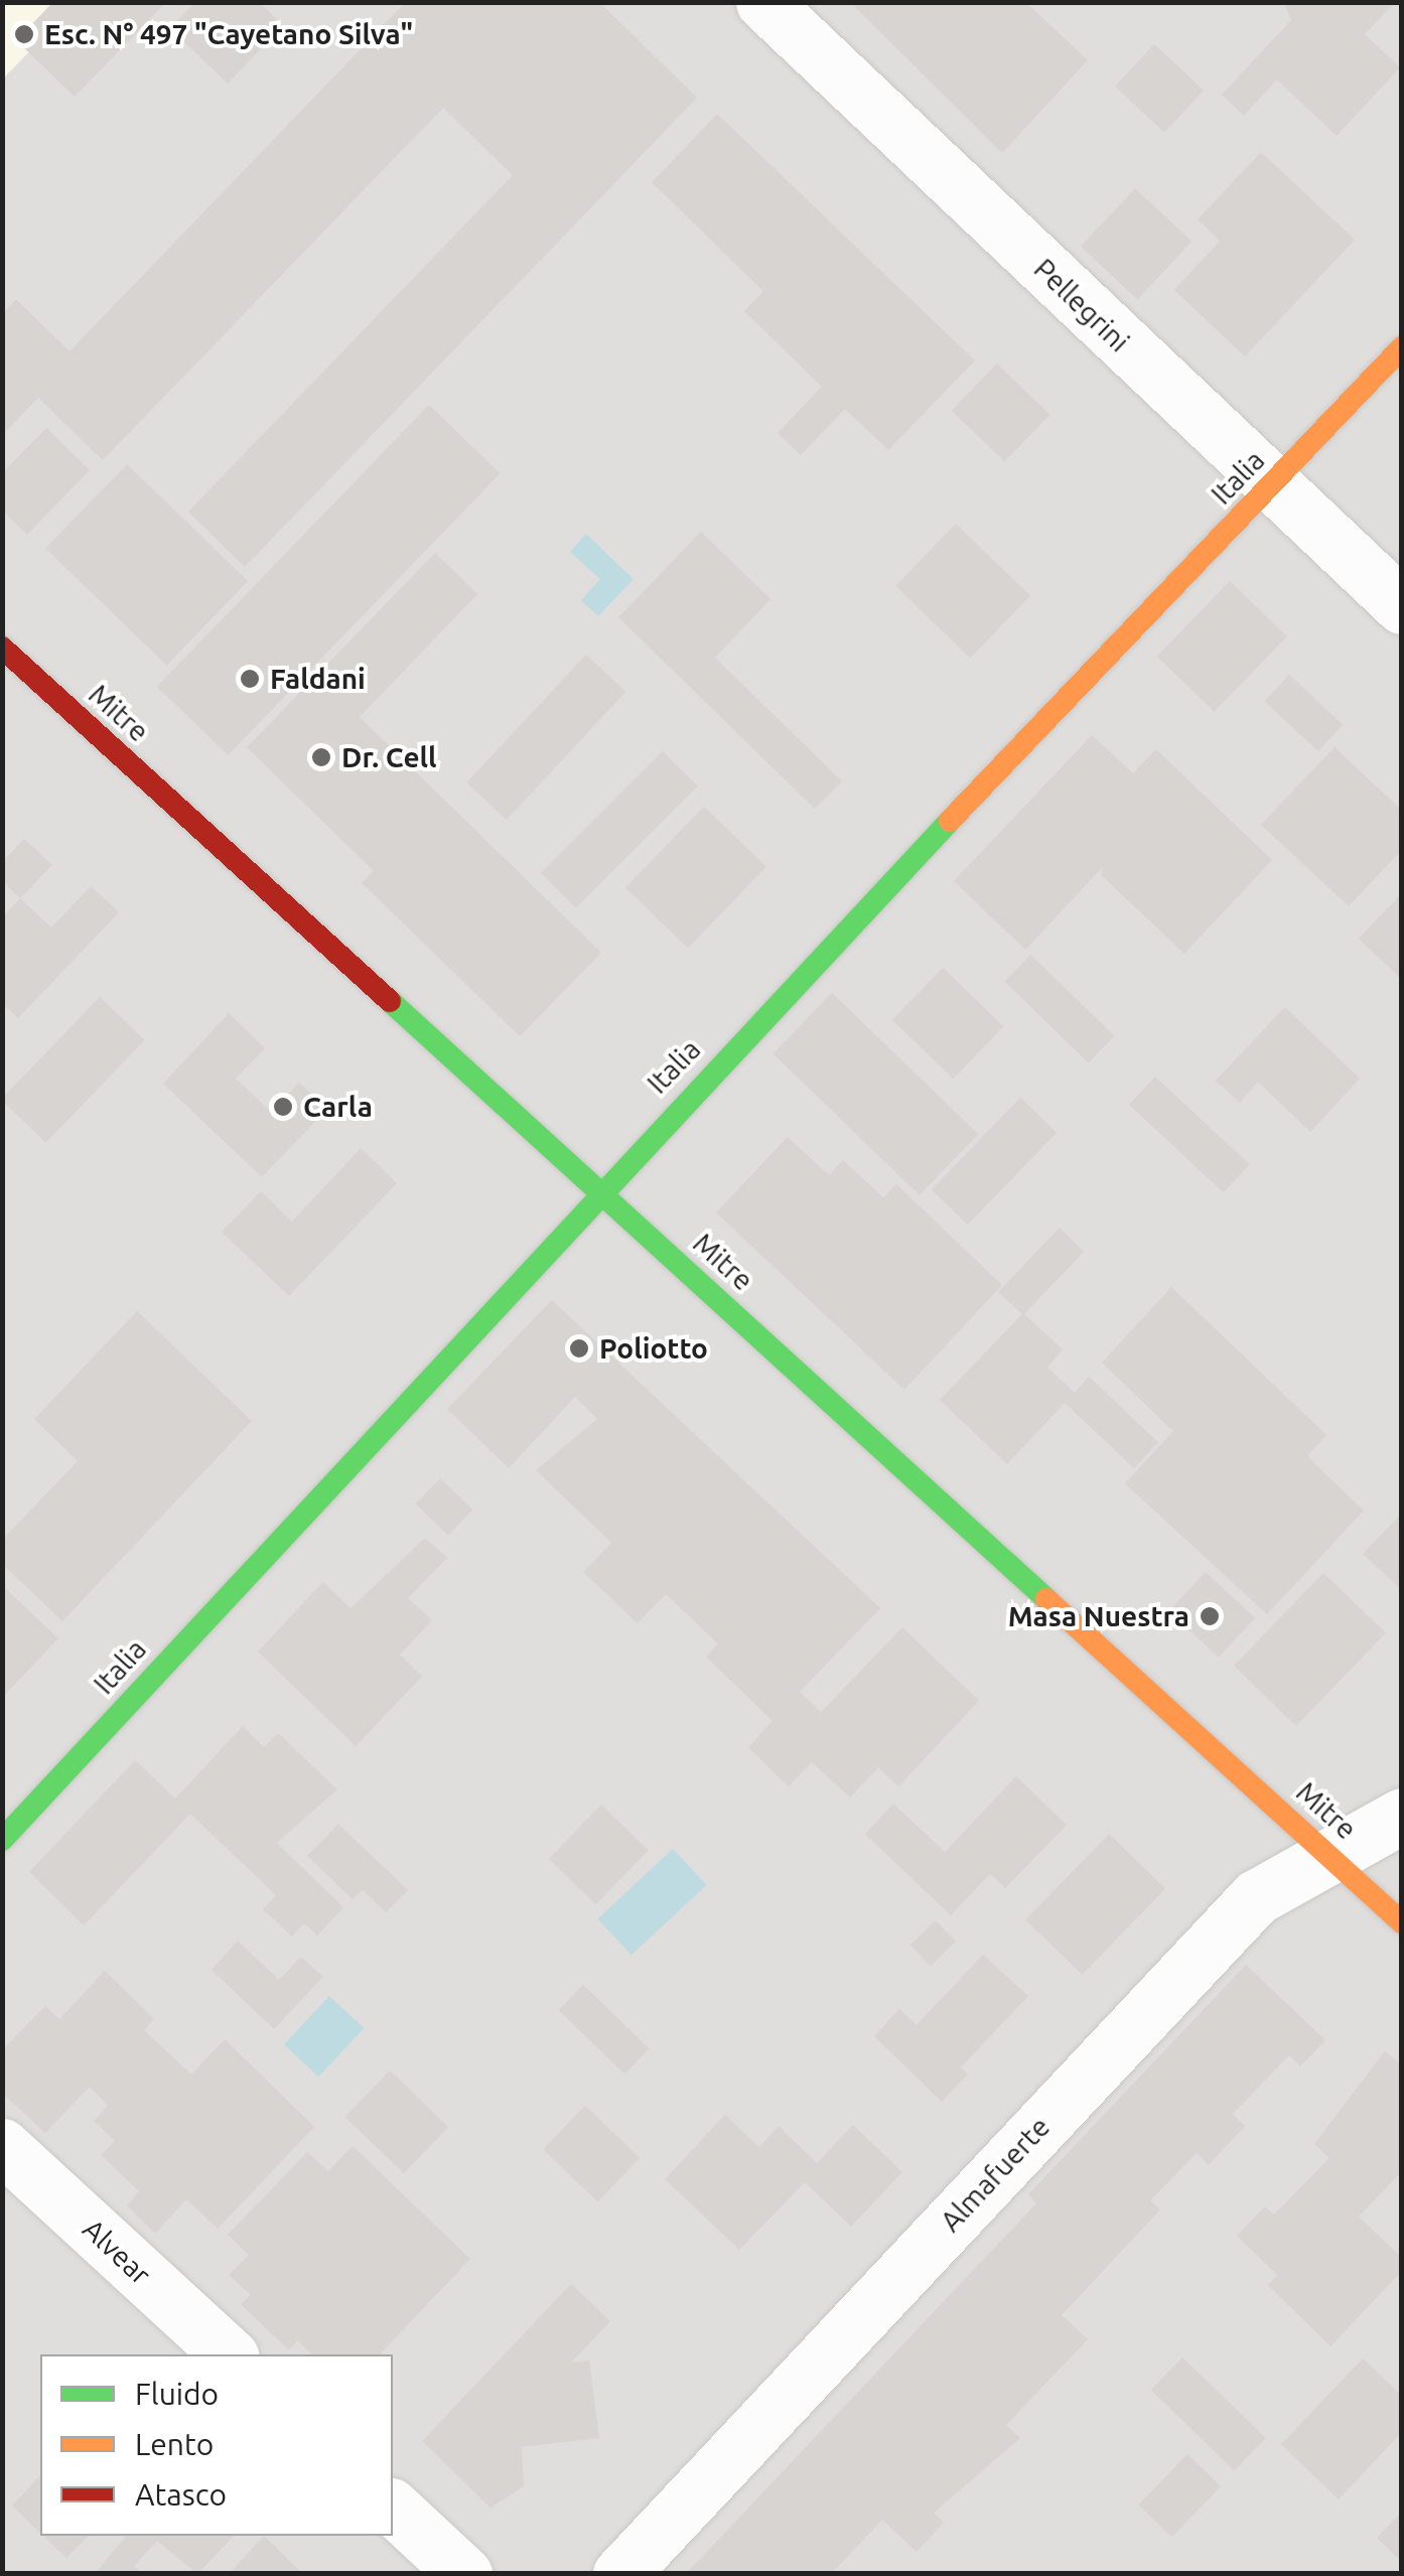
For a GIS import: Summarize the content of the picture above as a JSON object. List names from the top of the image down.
{
  "streets": {
    "street": [
      "Pellegrini",
      "Italia",
      "Mitre",
      "Almafuerte",
      "Alvear"
    ]
  },
  "crossings": [
    ["Pellegrini", "Italia"],
    ["Italia", "Mitre"],
    ["Mitre", "Almafuerte"]
  ],
  "places": [
    "Esc. N° 497 \"Cayetano Silva\"",
    "Faldani",
    "Dr. Cell",
    "Carla",
    "Poliotto",
    "Masa Nuestra"
  ],
  "legend": ["Fluido", "Lento", "Atasco"]
}
